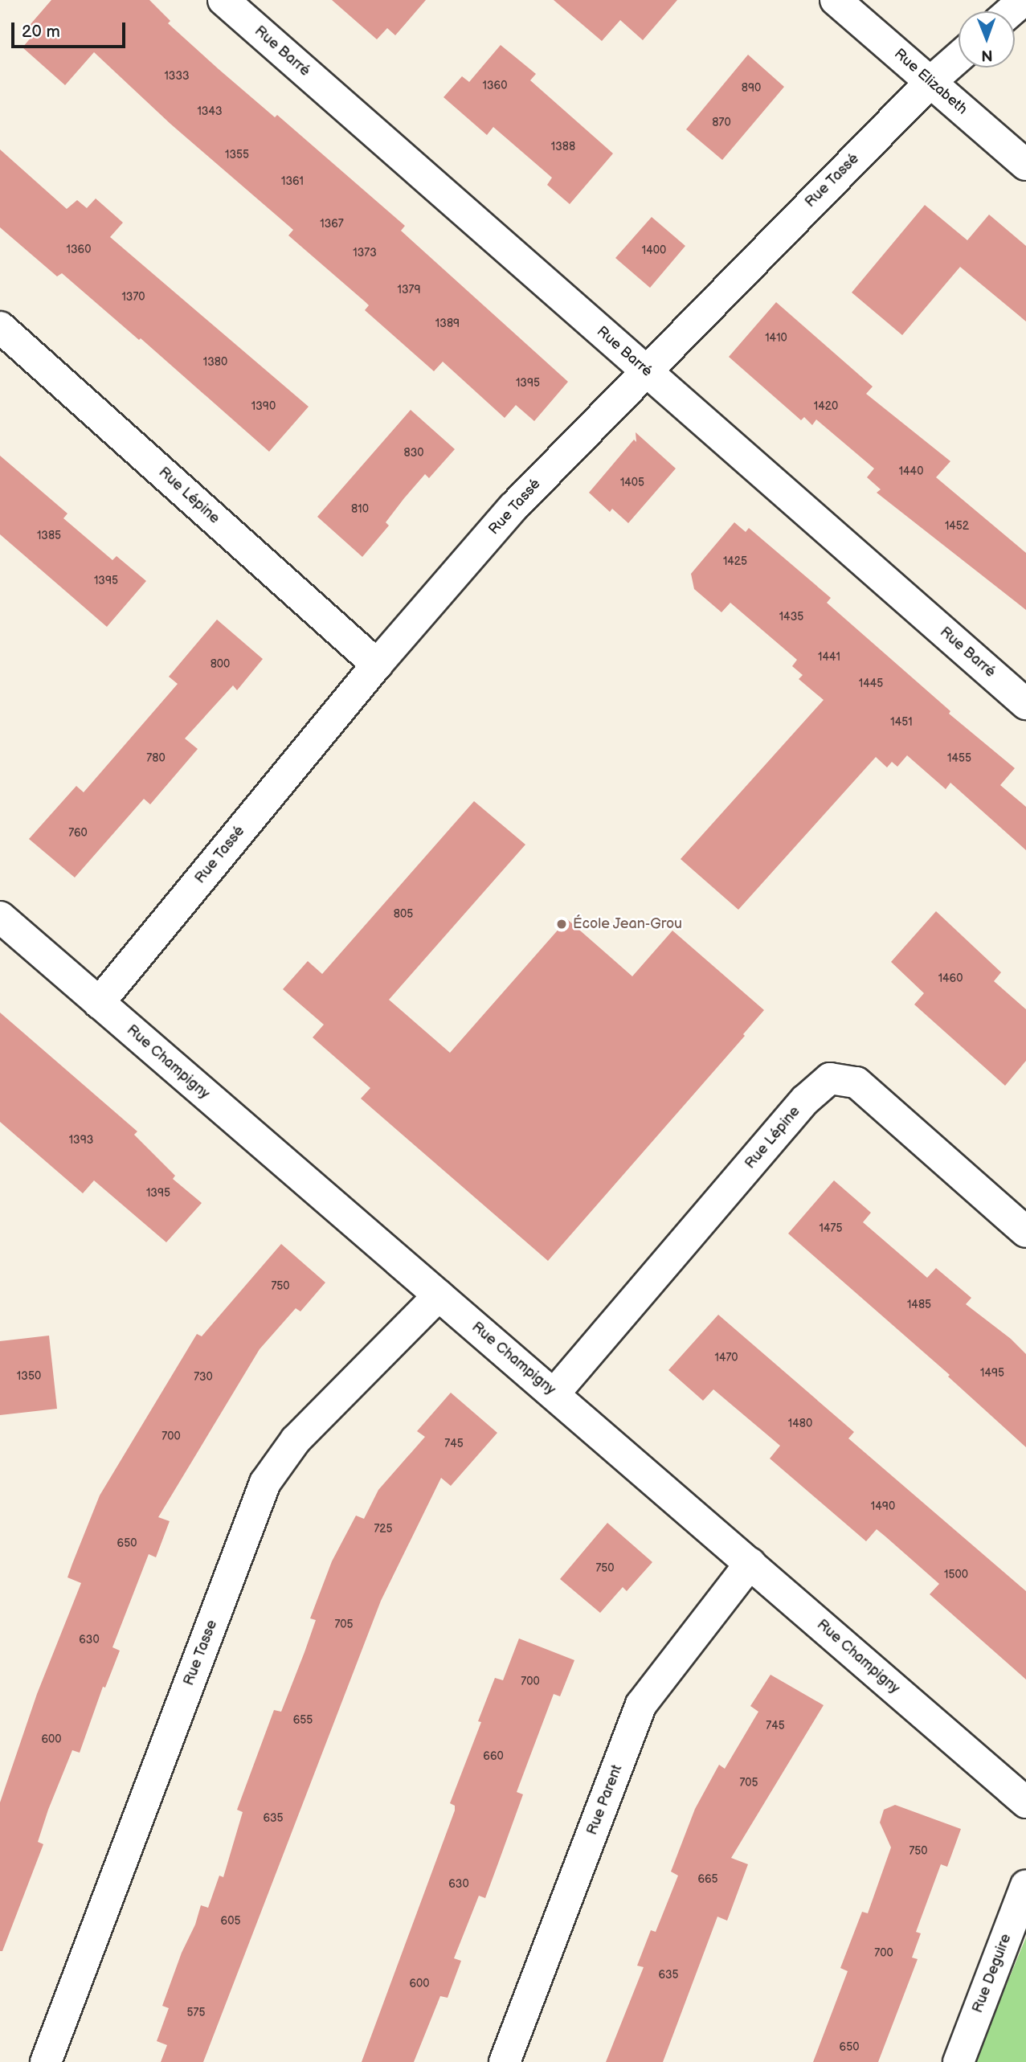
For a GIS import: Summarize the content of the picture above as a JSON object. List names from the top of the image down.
{
  "streets": {
    "street": [
      "Rue Barré",
      "Rue Elizabeth",
      "Rue Tassé",
      "Rue Lépine",
      "Rue Champigny",
      "Rue Tasse",
      "Rue Parent",
      "Rue Deguire"
    ]
  },
  "crossings": [
    ["Rue Barré", "Rue Tassé"],
    ["Rue Elizabeth", "Rue Tassé"],
    ["Rue Tassé", "Rue Lépine"],
    ["Rue Tassé", "Rue Champigny"],
    ["Rue Lépine", "Rue Champigny"],
    ["Rue Champigny", "Rue Tasse"],
    ["Rue Champigny", "Rue Parent"]
  ],
  "places": ["École Jean-Grou"],
  "house_numbers": [
    "1333",
    "1360",
    "890",
    "1343",
    "870",
    "1388",
    "1355",
    "1361",
    "1367",
    "1360",
    "1400",
    "1373",
    "1379",
    "1370",
    "1389",
    "1410",
    "1380",
    "1395",
    "1390",
    "1420",
    "830",
    "1440",
    "1405",
    "810",
    "1452",
    "1385",
    "1425",
    "1395",
    "1435",
    "1441",
    "800",
    "1445",
    "1451",
    "780",
    "1455",
    "760",
    "805",
    "1460",
    "1393",
    "1395",
    "1475",
    "750",
    "1485",
    "1470",
    "1495",
    "1350",
    "730",
    "1480",
    "700",
    "745",
    "1490",
    "725",
    "650",
    "750",
    "1500",
    "705",
    "630",
    "700",
    "655",
    "745",
    "600",
    "660",
    "705",
    "635",
    "750",
    "665",
    "630",
    "605",
    "700",
    "635",
    "600",
    "575",
    "650"
  ],
  "scale_bar": "20 m",
  "north": "bottom"
}
